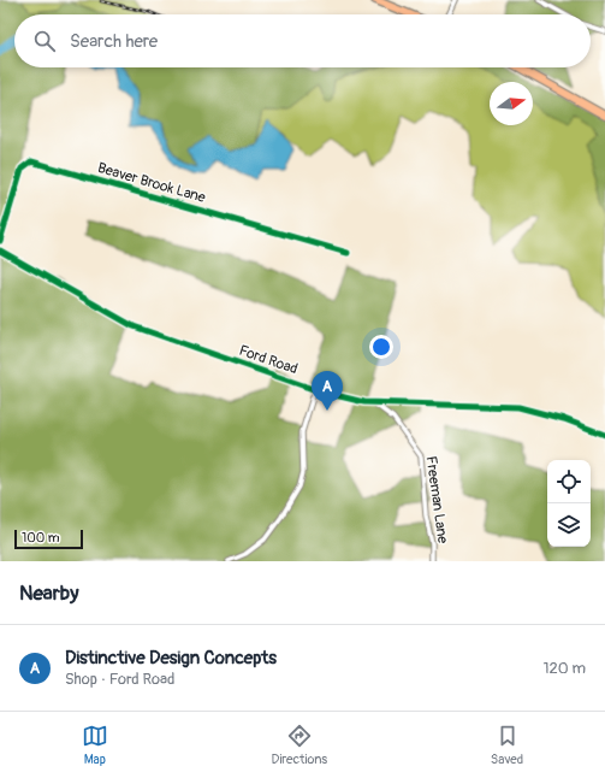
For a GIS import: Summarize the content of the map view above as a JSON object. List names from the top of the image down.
{
  "streets": {
    "street": ["Beaver Brook Lane", "Ford Road", "Freeman Lane"]
  },
  "crossings": [
    ["Ford Road", "Freeman Lane"]
  ],
  "scale_bar": "100 m",
  "north": "right",
  "page": {
    "search": "Search here",
    "pins": "A",
    "scale": "100 m",
    "heading": "Nearby",
    "list": [
      {
        "mark": "A",
        "name": "Distinctive Design Concepts",
        "note": "Shop · Ford Road",
        "value": "120 m"
      }
    ],
    "nav": ["Map", "Directions", "Saved"]
  }
}
